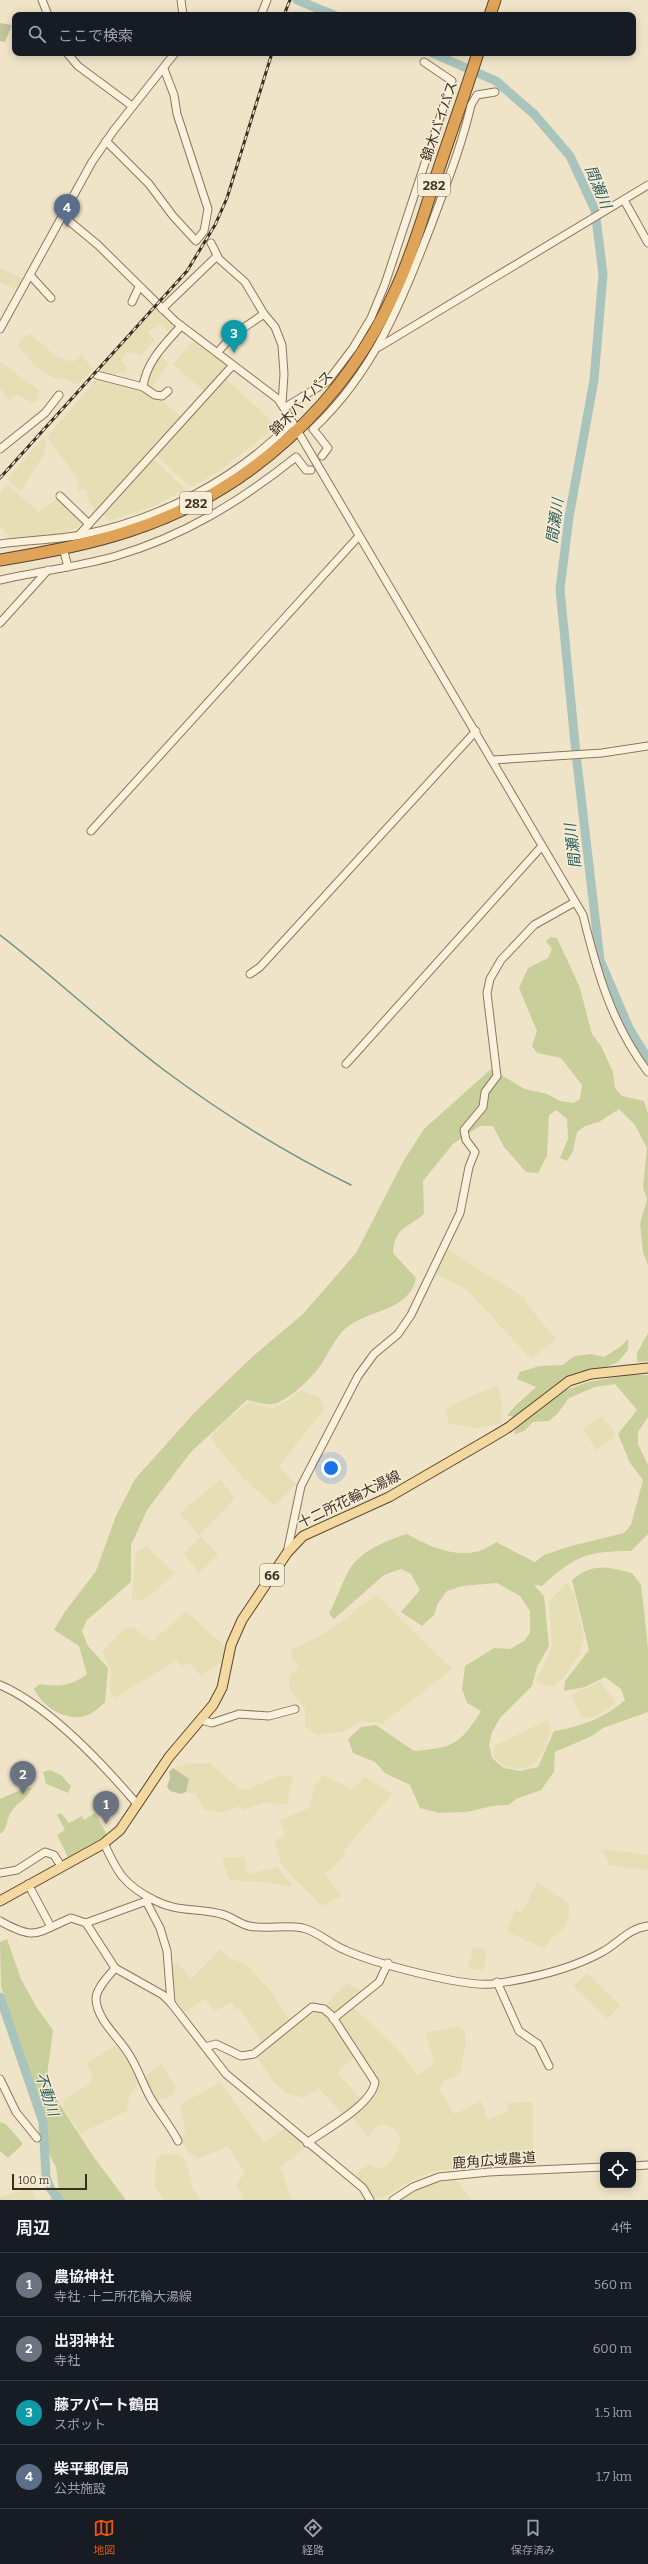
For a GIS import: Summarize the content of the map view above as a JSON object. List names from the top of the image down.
{
  "streets": {
    "highway": ["錦木バイパス", "282"],
    "main road": ["十二所花輪大湯線", "66"],
    "street": ["鹿角広域農道"]
  },
  "water": ["間瀬川", "不動川"],
  "scale_bar": "100 m",
  "page": {
    "search": "ここで検索",
    "pins": [
      "4",
      "3",
      "2",
      "1"
    ],
    "scale": "100 m",
    "heading": ["周辺", "4件"],
    "list": [
      {
        "mark": "1",
        "name": "農協神社",
        "note": "寺社 · 十二所花輪大湯線",
        "value": "560 m"
      },
      {
        "mark": "2",
        "name": "出羽神社",
        "note": "寺社",
        "value": "600 m"
      },
      {
        "mark": "3",
        "name": "藤アパート鶴田",
        "note": "スポット",
        "value": "1.5 km"
      },
      {
        "mark": "4",
        "name": "柴平郵便局",
        "note": "公共施設",
        "value": "1.7 km"
      }
    ],
    "nav": ["地図", "経路", "保存済み"]
  }
}
